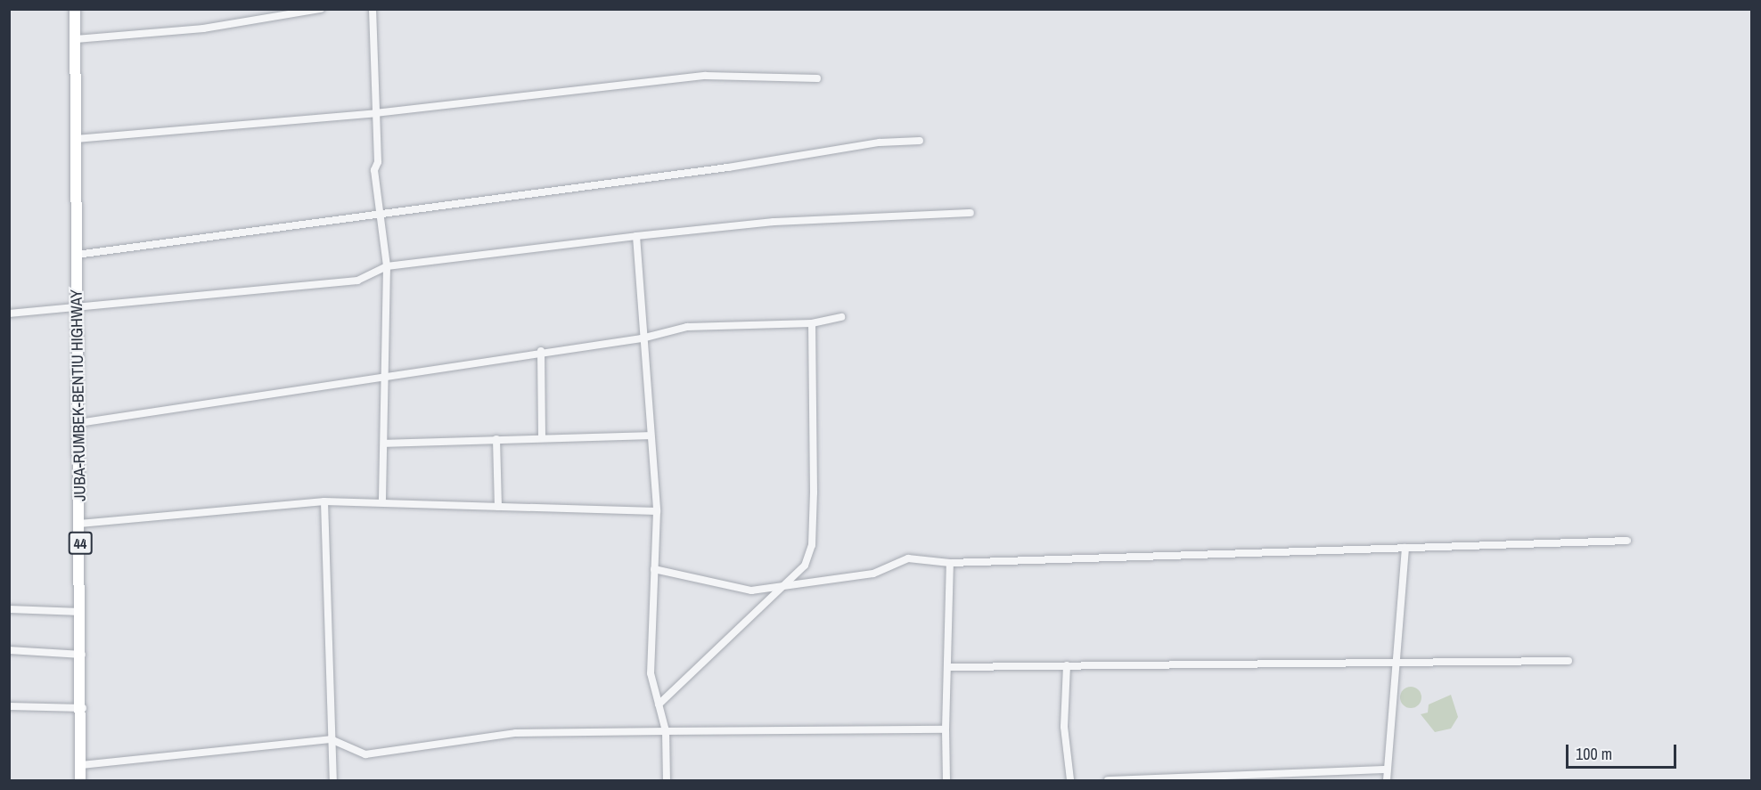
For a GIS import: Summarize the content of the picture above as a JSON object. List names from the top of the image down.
{
  "streets": {
    "main road": ["JUBA-RUMBEK-BENTIU HIGHWAY", "44"]
  },
  "scale_bar": "100 m"
}
